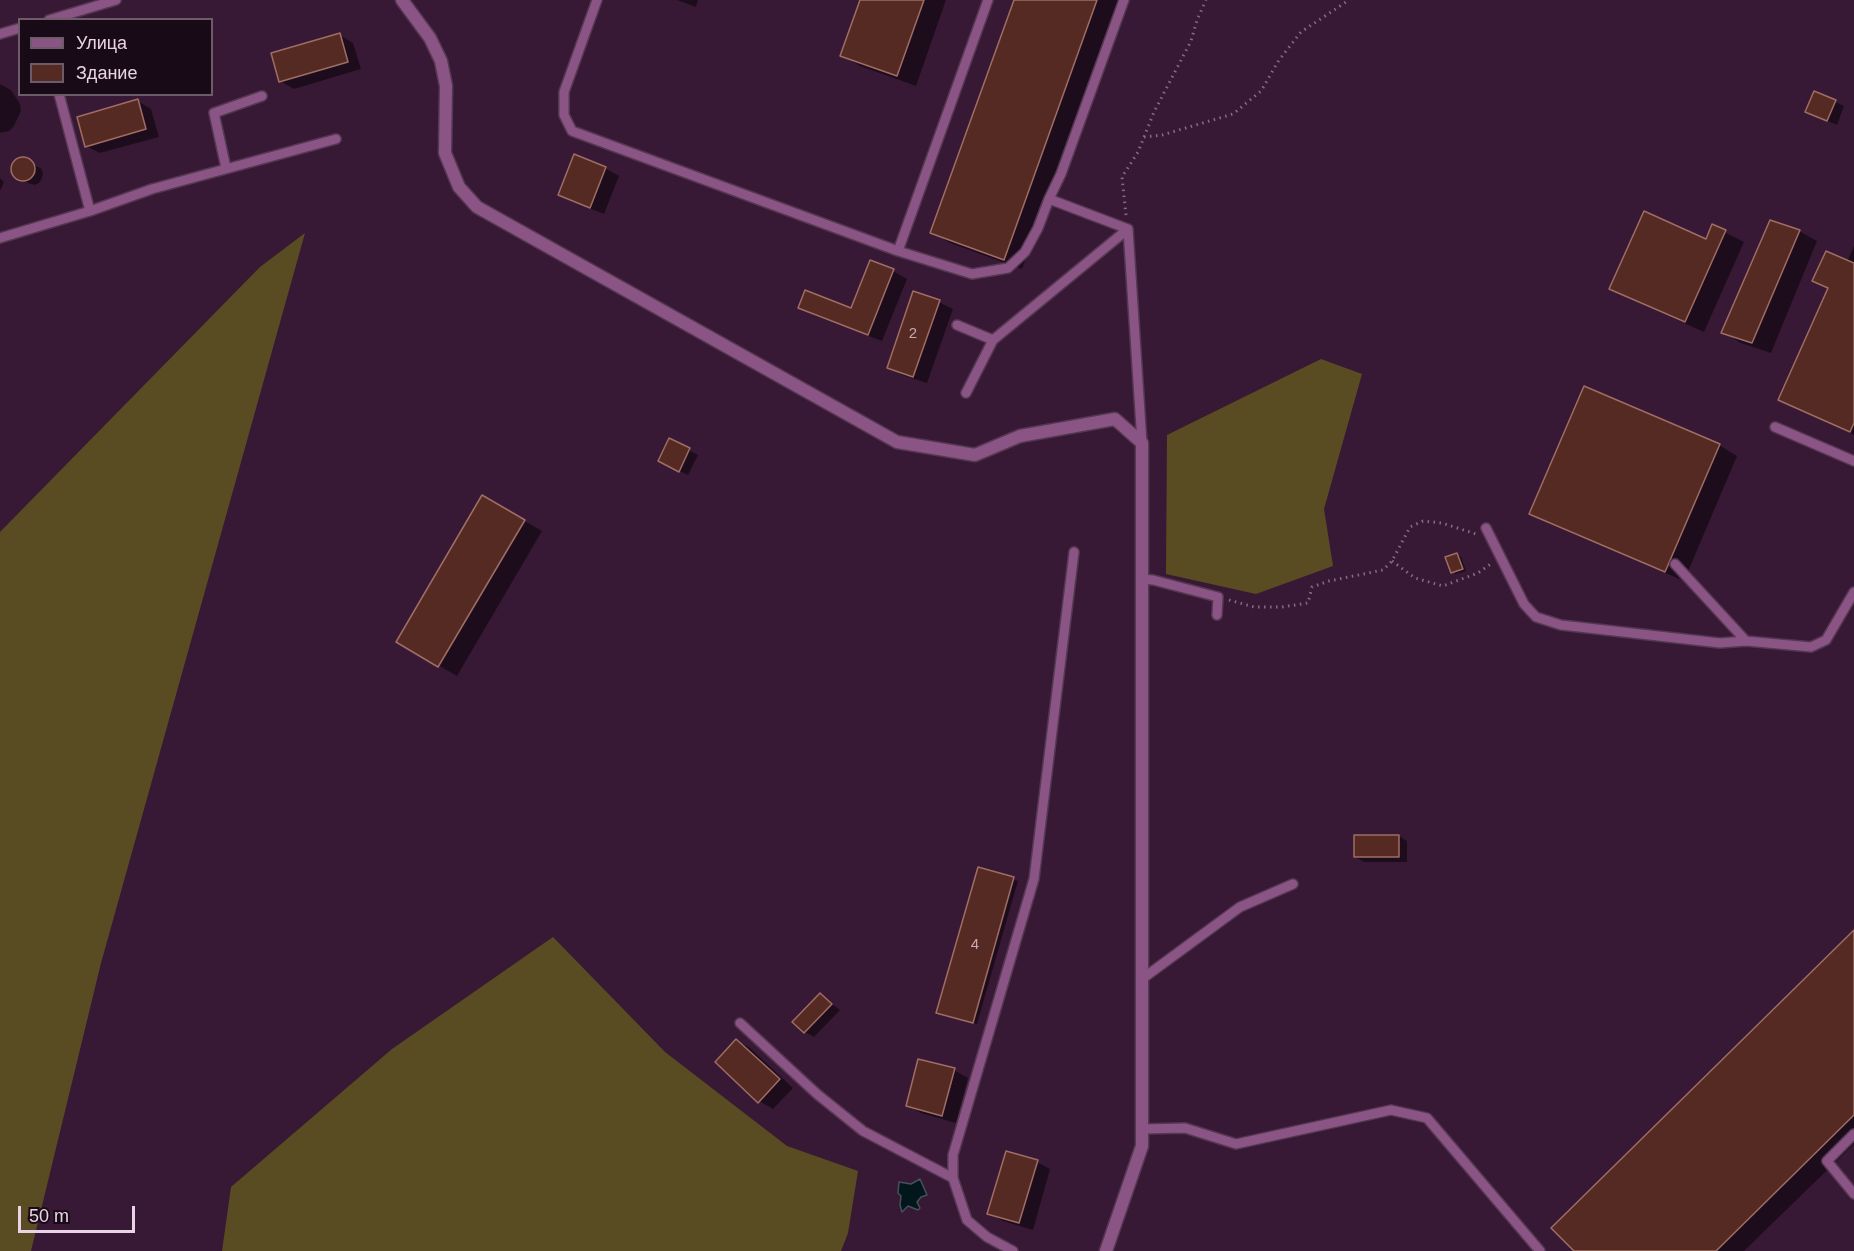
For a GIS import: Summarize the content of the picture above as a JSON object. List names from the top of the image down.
{
  "house_numbers": ["2", "4"],
  "legend": ["Улица", "Здание"],
  "scale_bar": "50 m"
}
